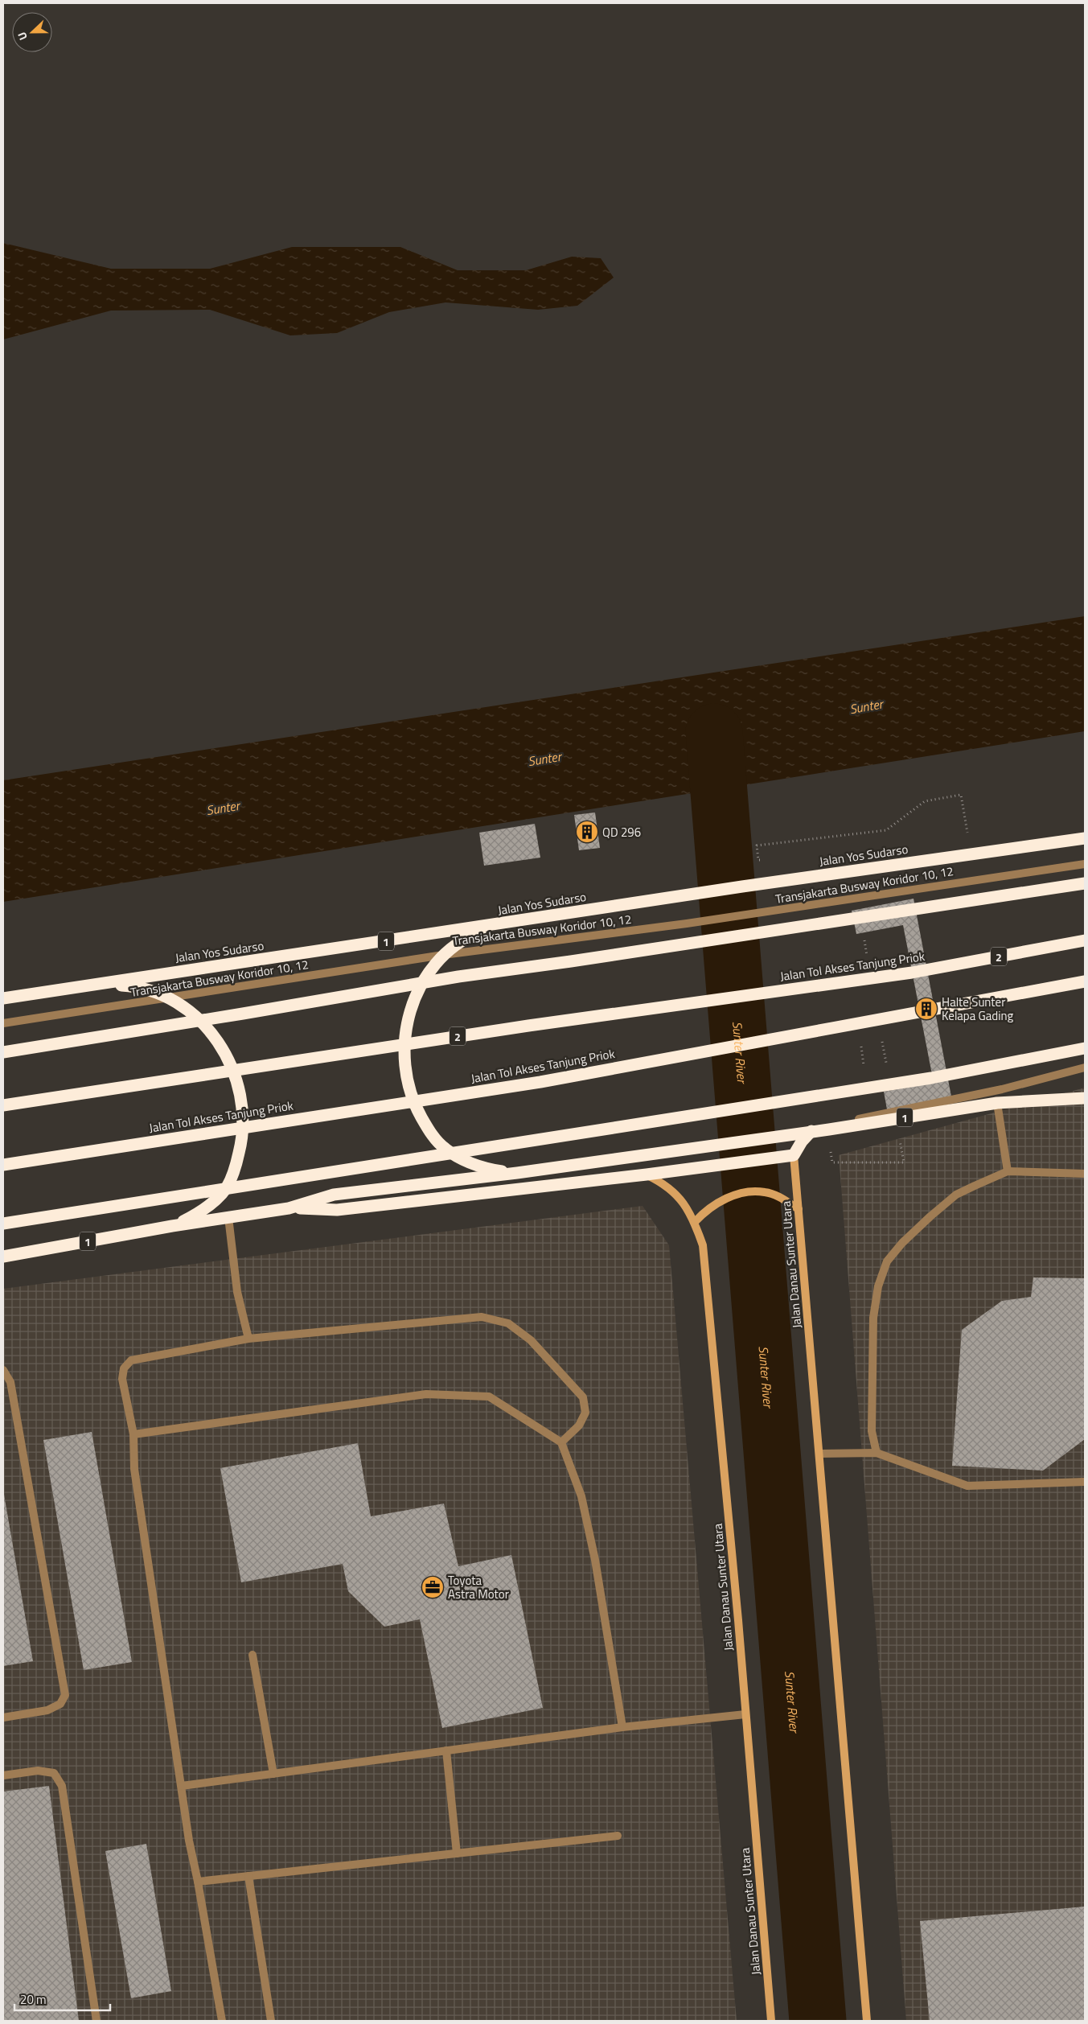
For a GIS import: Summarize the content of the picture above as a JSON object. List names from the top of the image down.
{
  "streets": {
    "highway": [
      "Jalan Yos Sudarso",
      "1",
      "2",
      "Jalan Tol Akses Tanjung Priok"
    ],
    "main road": ["Jalan Danau Sunter Utara"],
    "lane": ["Transjakarta Busway Koridor 10, 12"]
  },
  "crossings": [
    ["1", "Jalan Danau Sunter Utara"]
  ],
  "water": ["Sunter", "Sunter River"],
  "places": {
    "building": ["QD 296", "Halte Sunter Kelapa Gading"],
    "office": ["Toyota Astra Motor"]
  },
  "scale_bar": "20 m",
  "north": "left"
}
